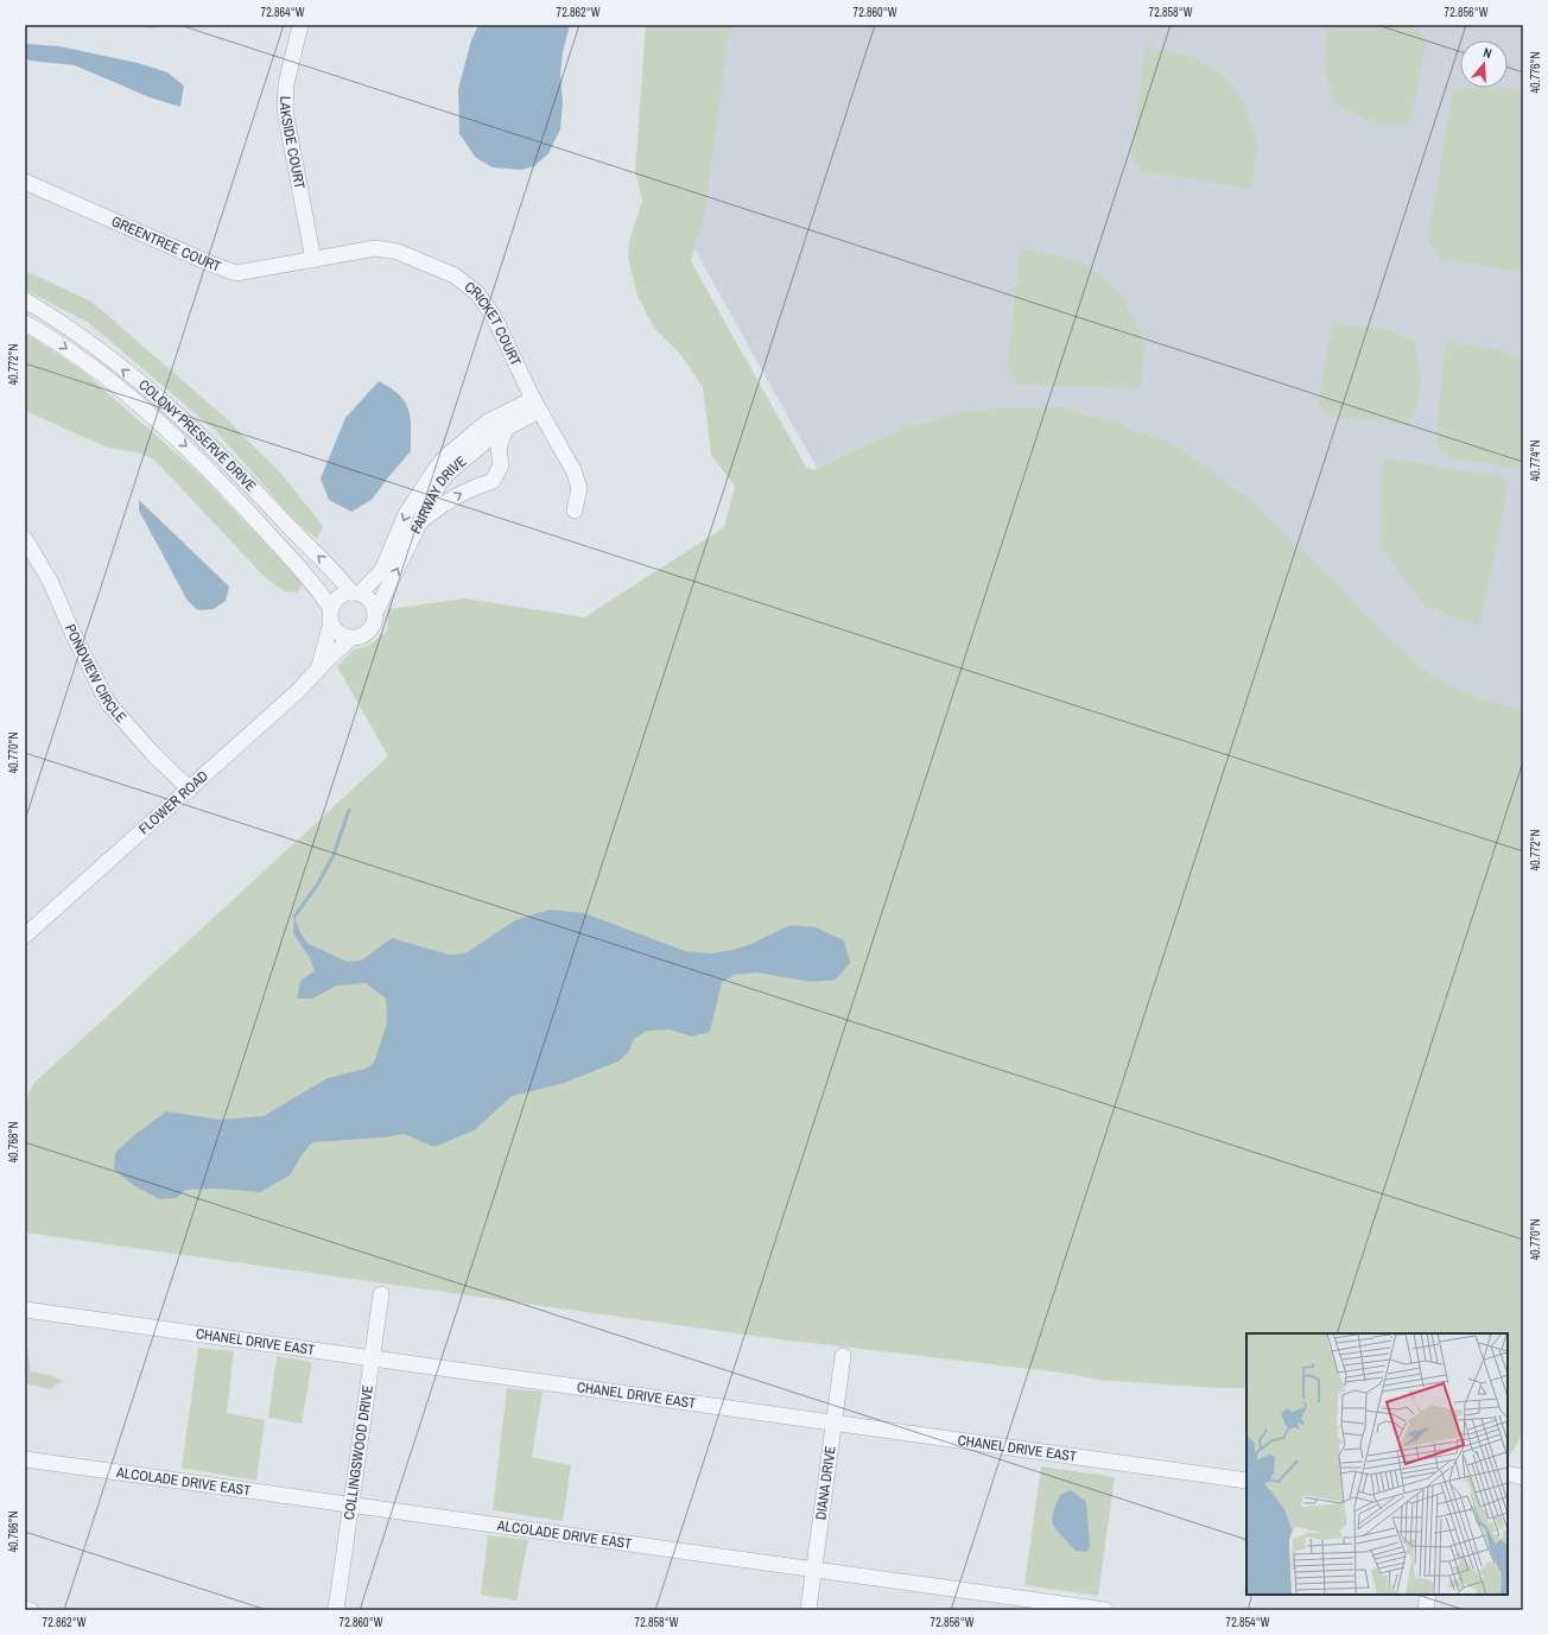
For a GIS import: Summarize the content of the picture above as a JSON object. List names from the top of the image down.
{
  "streets": {
    "street": [
      "LAKSIDE COURT",
      "GREENTREE COURT",
      "CRICKET COURT",
      "COLONY PRESERVE DRIVE",
      "FAIRWAY DRIVE",
      "PONDVIEW CIRCLE",
      "FLOWER ROAD",
      "CHANEL DRIVE EAST",
      "COLLINGSWOOD DRIVE",
      "ALCOLADE DRIVE EAST",
      "DIANA DRIVE"
    ]
  },
  "crossings": [
    ["LAKSIDE COURT", "GREENTREE COURT"],
    ["LAKSIDE COURT", "CRICKET COURT"],
    ["GREENTREE COURT", "CRICKET COURT"],
    ["CRICKET COURT", "FAIRWAY DRIVE"],
    ["COLONY PRESERVE DRIVE", "FAIRWAY DRIVE"],
    ["COLONY PRESERVE DRIVE", "FLOWER ROAD"],
    ["FAIRWAY DRIVE", "FLOWER ROAD"],
    ["PONDVIEW CIRCLE", "FLOWER ROAD"],
    ["CHANEL DRIVE EAST", "COLLINGSWOOD DRIVE"],
    ["CHANEL DRIVE EAST", "DIANA DRIVE"],
    ["COLLINGSWOOD DRIVE", "ALCOLADE DRIVE EAST"],
    ["ALCOLADE DRIVE EAST", "DIANA DRIVE"]
  ],
  "north": "top",
  "coordinates": [
    "72.864°W",
    "72.862°W",
    "72.860°W",
    "72.858°W",
    "72.856°W",
    "40.776°N",
    "40.772°N",
    "40.774°N",
    "40.770°N",
    "40.768°N",
    "40.766°N",
    "72.854°W"
  ]
}
